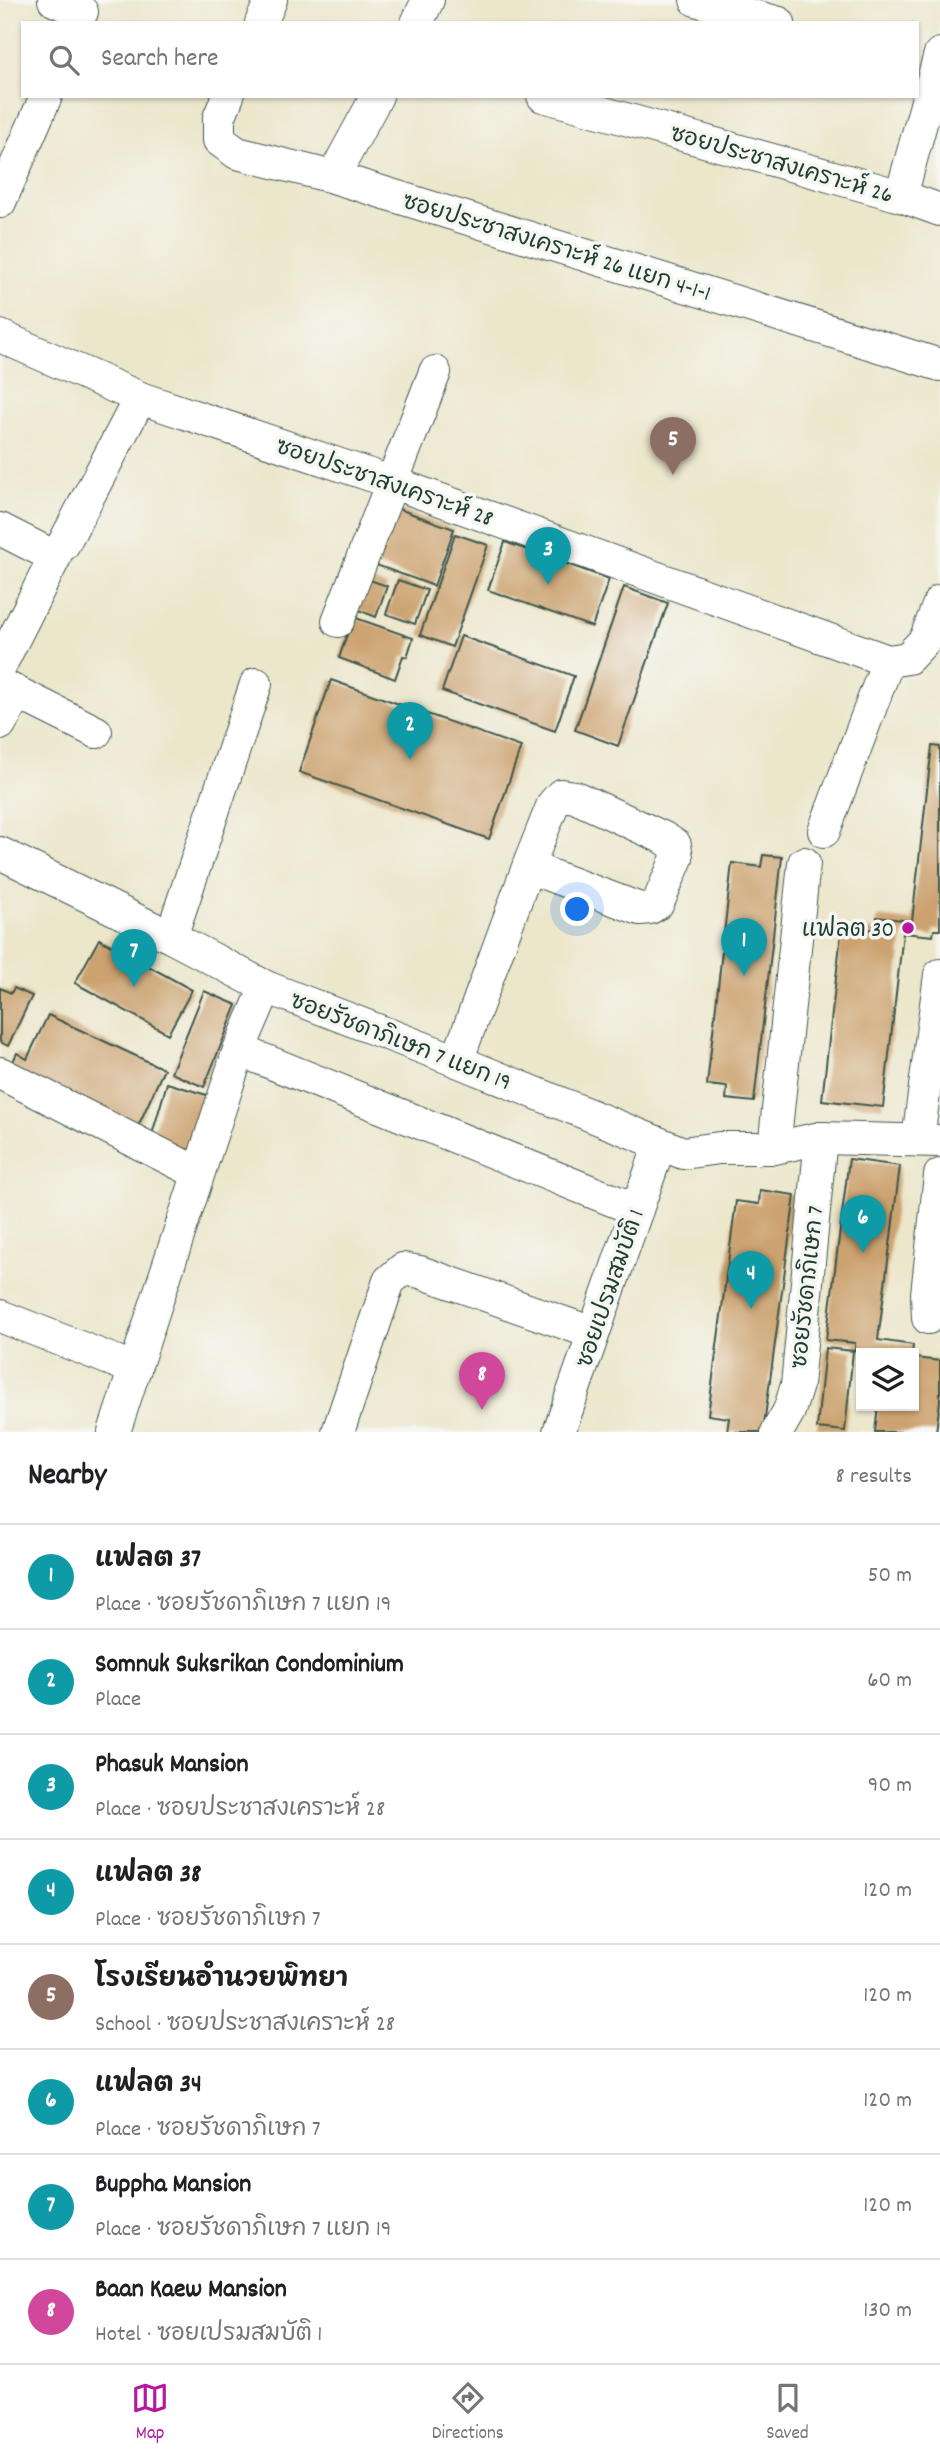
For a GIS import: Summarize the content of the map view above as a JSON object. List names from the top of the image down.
{
  "streets": {
    "street": [
      "ซอยประชาสงเคราะห์ 26",
      "ซอยประชาสงเคราะห์ 26 แยก 4-1-1",
      "ซอยประชาสงเคราะห์ 28",
      "ซอยรัชดาภิเษก 7 แยก 19",
      "ซอยรัชดาภิเษก 7",
      "ซอยเปรมสมบัติ 1"
    ]
  },
  "crossings": [
    ["ซอยรัชดาภิเษก 7 แยก 19", "ซอยรัชดาภิเษก 7"],
    ["ซอยรัชดาภิเษก 7 แยก 19", "ซอยเปรมสมบัติ 1"]
  ],
  "places": ["แฟลต 30"],
  "page": {
    "search": "Search here",
    "pins": [
      "5",
      "3",
      "2",
      "1",
      "7",
      "6",
      "4",
      "8"
    ],
    "heading": ["Nearby", "8 results"],
    "list": [
      {
        "mark": "1",
        "name": "แฟลต 37",
        "note": "Place · ซอยรัชดาภิเษก 7 แยก 19",
        "value": "50 m"
      },
      {
        "mark": "2",
        "name": "Somnuk Suksrikan Condominium",
        "note": "Place",
        "value": "60 m"
      },
      {
        "mark": "3",
        "name": "Phasuk Mansion",
        "note": "Place · ซอยประชาสงเคราะห์ 28",
        "value": "90 m"
      },
      {
        "mark": "4",
        "name": "แฟลต 38",
        "note": "Place · ซอยรัชดาภิเษก 7",
        "value": "120 m"
      },
      {
        "mark": "5",
        "name": "โรงเรียนอำนวยพิทยา",
        "note": "School · ซอยประชาสงเคราะห์ 28",
        "value": "120 m"
      },
      {
        "mark": "6",
        "name": "แฟลต 34",
        "note": "Place · ซอยรัชดาภิเษก 7",
        "value": "120 m"
      },
      {
        "mark": "7",
        "name": "Buppha Mansion",
        "note": "Place · ซอยรัชดาภิเษก 7 แยก 19",
        "value": "120 m"
      },
      {
        "mark": "8",
        "name": "Baan Kaew Mansion",
        "note": "Hotel · ซอยเปรมสมบัติ 1",
        "value": "130 m"
      }
    ],
    "nav": ["Map", "Directions", "Saved"]
  }
}
